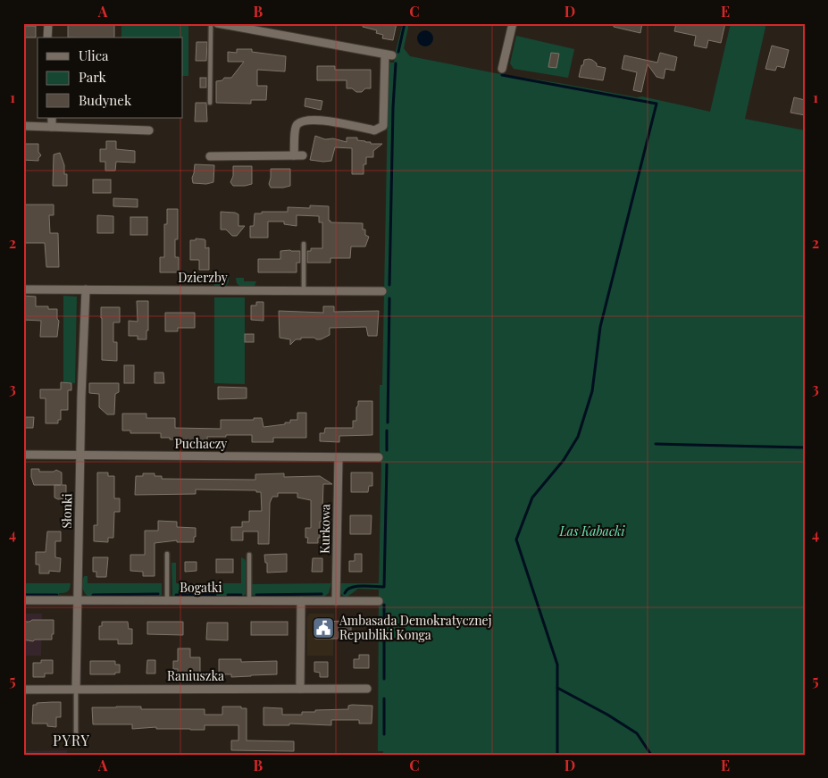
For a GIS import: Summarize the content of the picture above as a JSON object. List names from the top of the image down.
{
  "streets": {
    "street": [
      "Dzierzby",
      "Puchaczy",
      "Słonki",
      "Kurkowa",
      "Bogatki",
      "Raniuszka"
    ]
  },
  "crossings": [
    ["Dzierzby", "Słonki"],
    ["Puchaczy", "Słonki"],
    ["Puchaczy", "Kurkowa"],
    ["Słonki", "Bogatki"],
    ["Słonki", "Raniuszka"],
    ["Kurkowa", "Bogatki"]
  ],
  "districts": ["PYRY"],
  "parks": ["Las Kabacki"],
  "places": {
    "public building": ["Ambasada Demokratycznej Republiki Konga"]
  },
  "legend": ["Ulica", "Park", "Budynek"],
  "grid": {
    "columns": [
      "A",
      "B",
      "C",
      "D",
      "E"
    ],
    "rows": [
      "1",
      "2",
      "3",
      "4",
      "5"
    ]
  }
}
